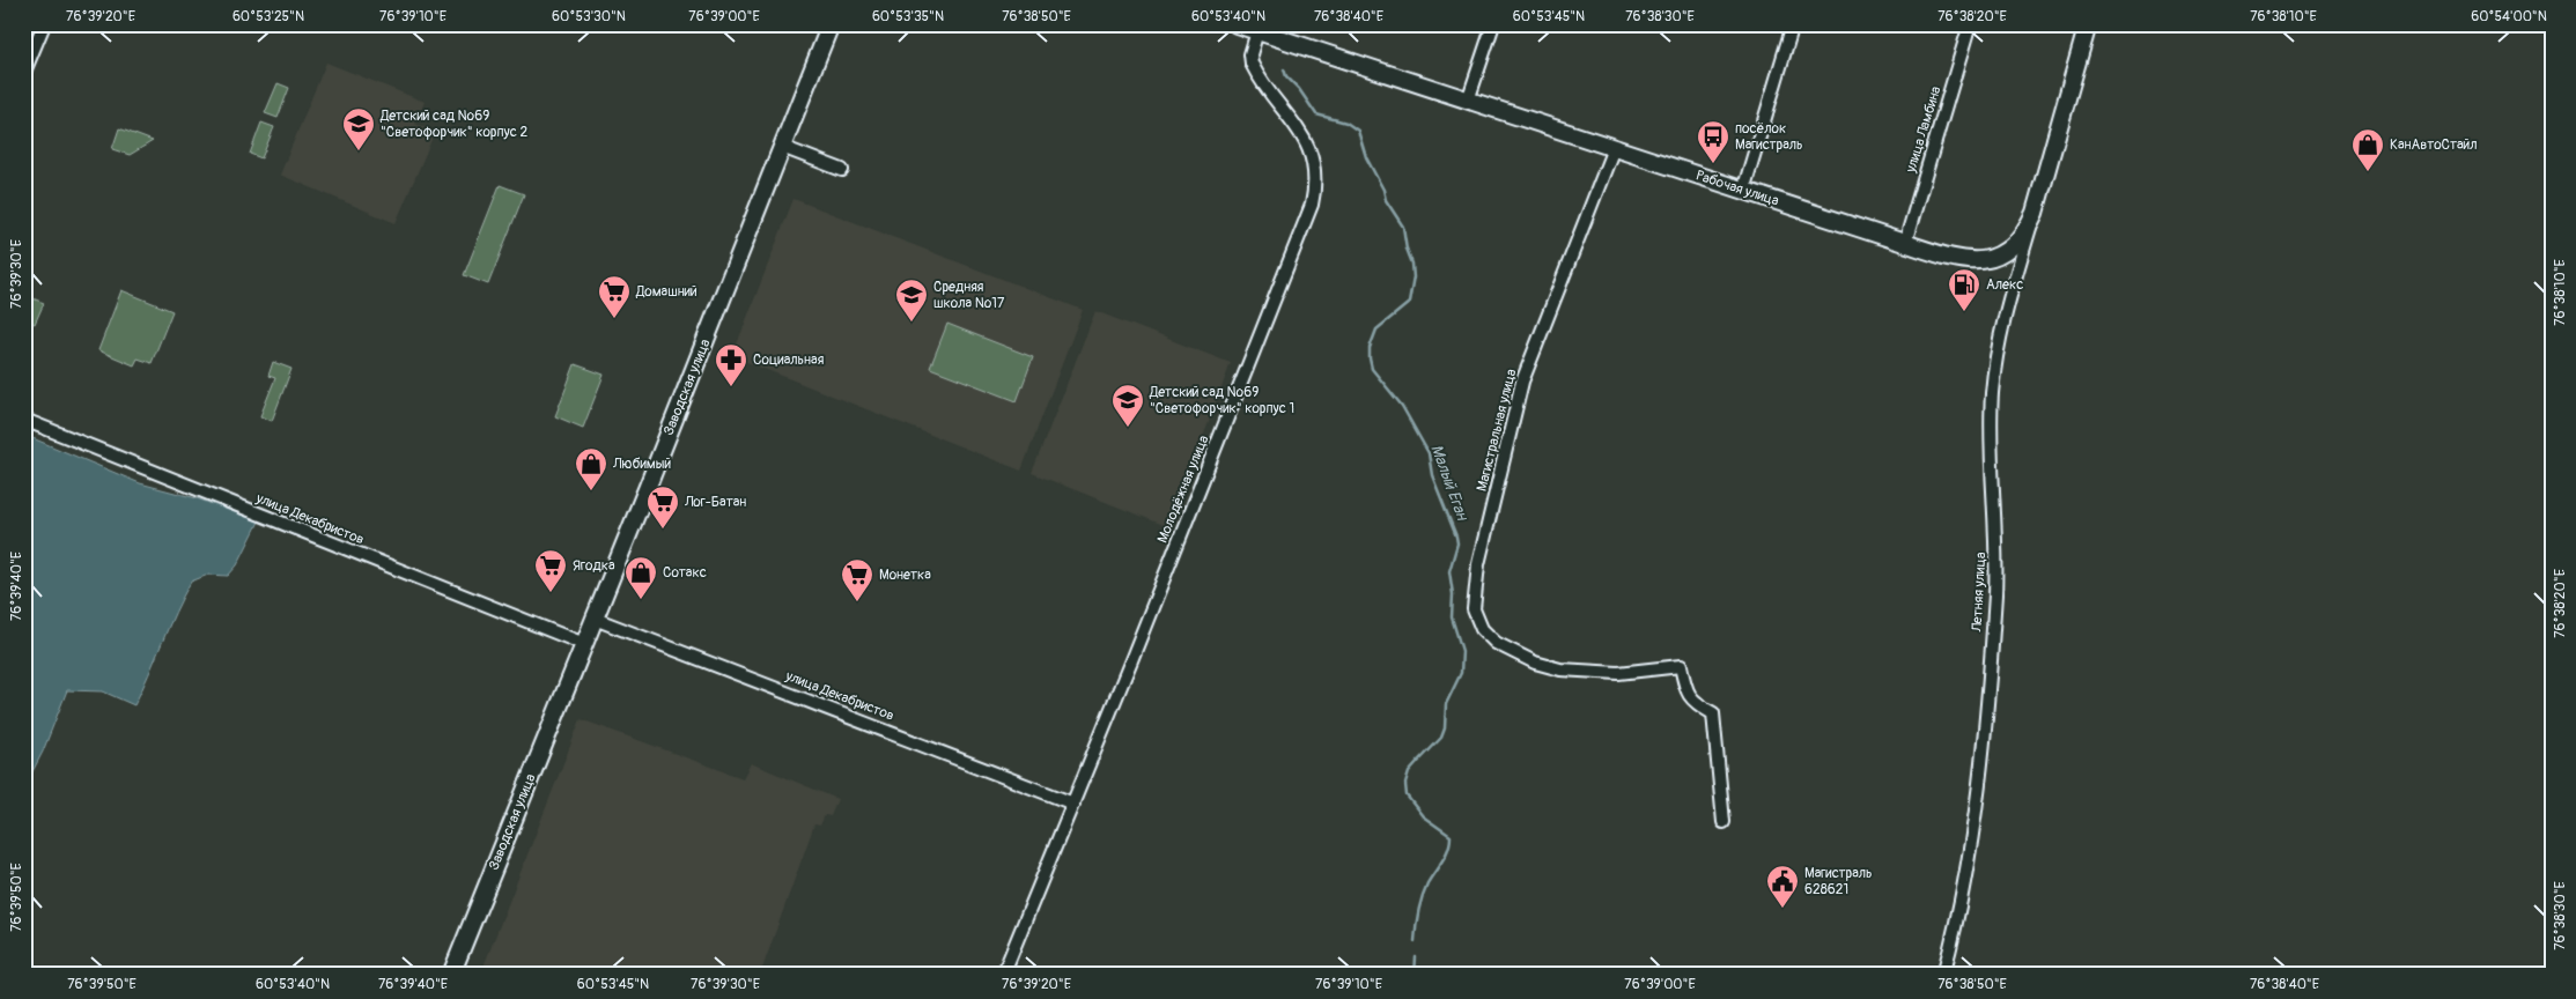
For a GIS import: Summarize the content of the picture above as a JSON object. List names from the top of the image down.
{
  "streets": {
    "street": [
      "улица Ламбина",
      "Рабочая улица",
      "Заводская улица",
      "Магистральная улица",
      "Молодёжная улица",
      "улица Декабристов",
      "Летняя улица"
    ]
  },
  "crossings": [
    ["улица Ламбина", "Рабочая улица"],
    ["Рабочая улица", "Магистральная улица"],
    ["Рабочая улица", "Молодёжная улица"],
    ["Рабочая улица", "Летняя улица"],
    ["Заводская улица", "улица Декабристов"],
    ["Молодёжная улица", "улица Декабристов"]
  ],
  "water": ["Малый Еган"],
  "places": {
    "school or university": ["Детский сад №69 \"Светофорчик\" корпус 2", "Средняя школа №17", "Детский сад №69 \"Светофорчик\" корпус 1"],
    "bus stop": ["посёлок Магистраль"],
    "shop": ["КанАвтоСтайл", "Любимый", "Сотакс"],
    "fuel station": ["Алекс"],
    "supermarket": [
      "Домашний",
      "Лог-Батан",
      "Ягодка",
      "Монетка"
    ],
    "pharmacy": ["Социальная"],
    "public building": ["Магистраль 628621"]
  },
  "coordinates": [
    "76°39'20\"E",
    "60°53'25\"N",
    "76°39'10\"E",
    "60°53'30\"N",
    "76°39'00\"E",
    "60°53'35\"N",
    "76°38'50\"E",
    "60°53'40\"N",
    "76°38'40\"E",
    "60°53'45\"N",
    "76°38'30\"E",
    "76°38'20\"E",
    "76°38'10\"E",
    "60°54'00\"N",
    "76°39'30\"E",
    "76°39'40\"E",
    "76°39'50\"E"
  ]
}
